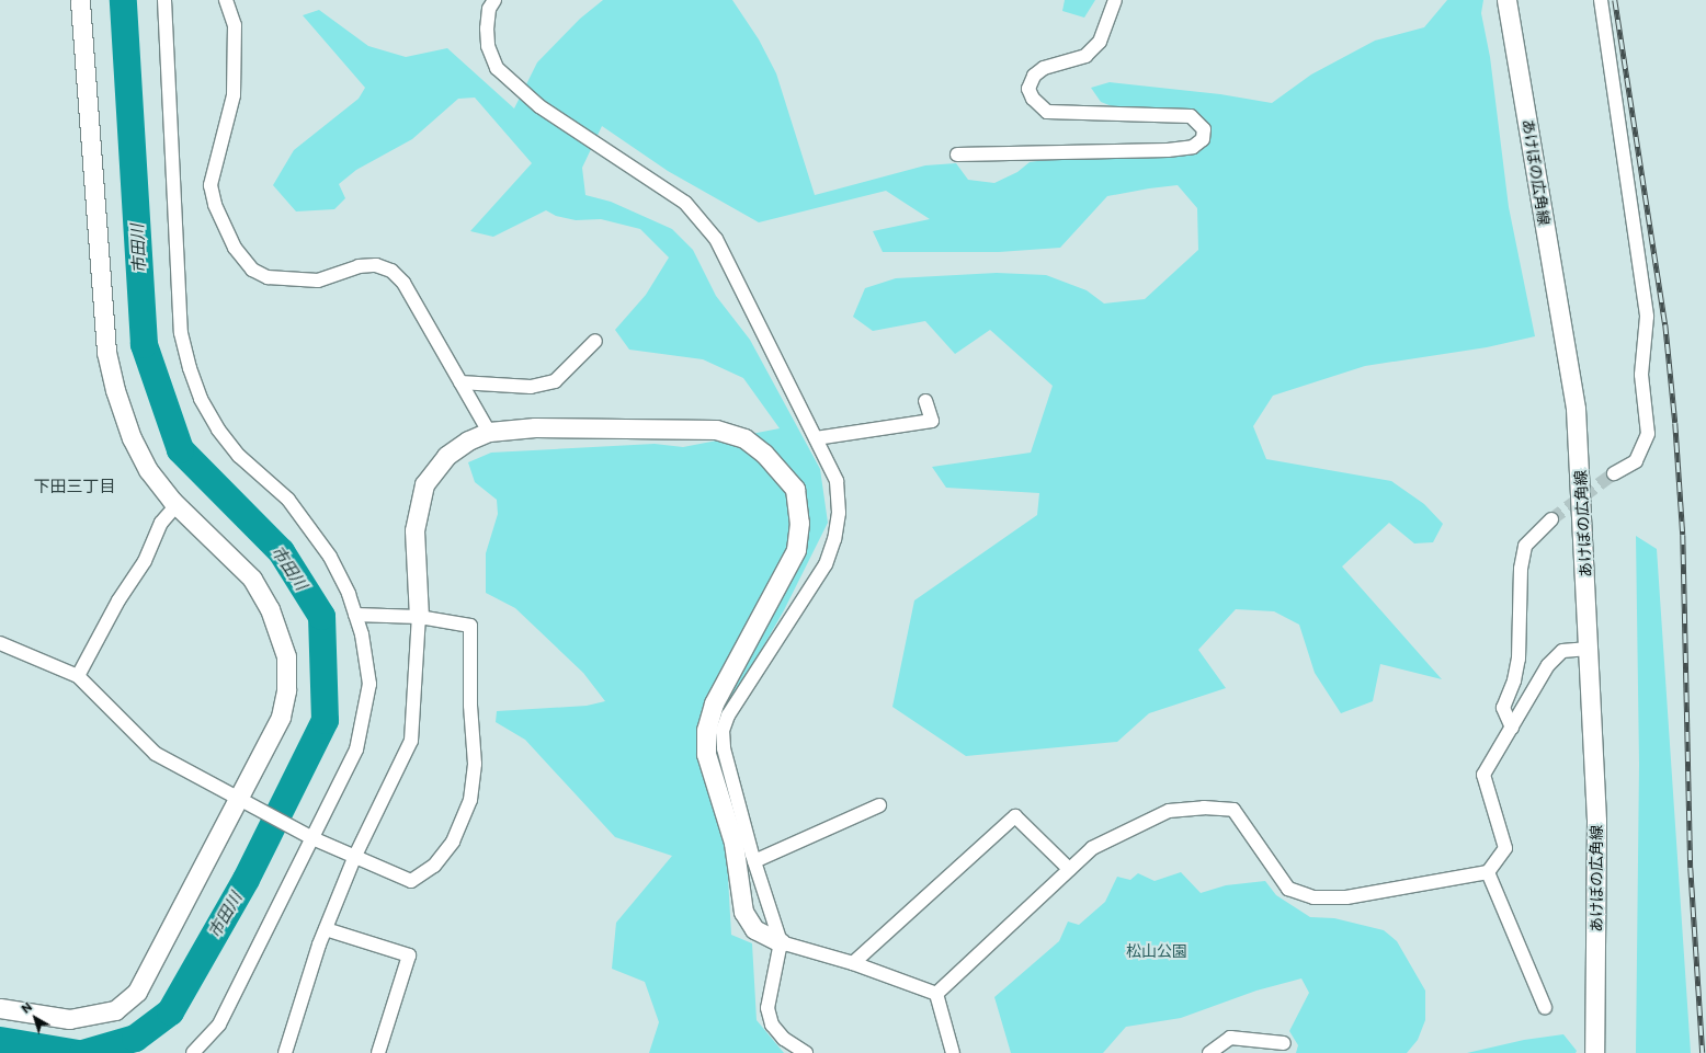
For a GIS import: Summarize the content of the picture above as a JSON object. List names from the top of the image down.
{
  "streets": {
    "street": ["あけぼの広角線"]
  },
  "districts": ["下田三丁目"],
  "water": ["市田川"],
  "parks": ["松山公園"],
  "north": "top left"
}
